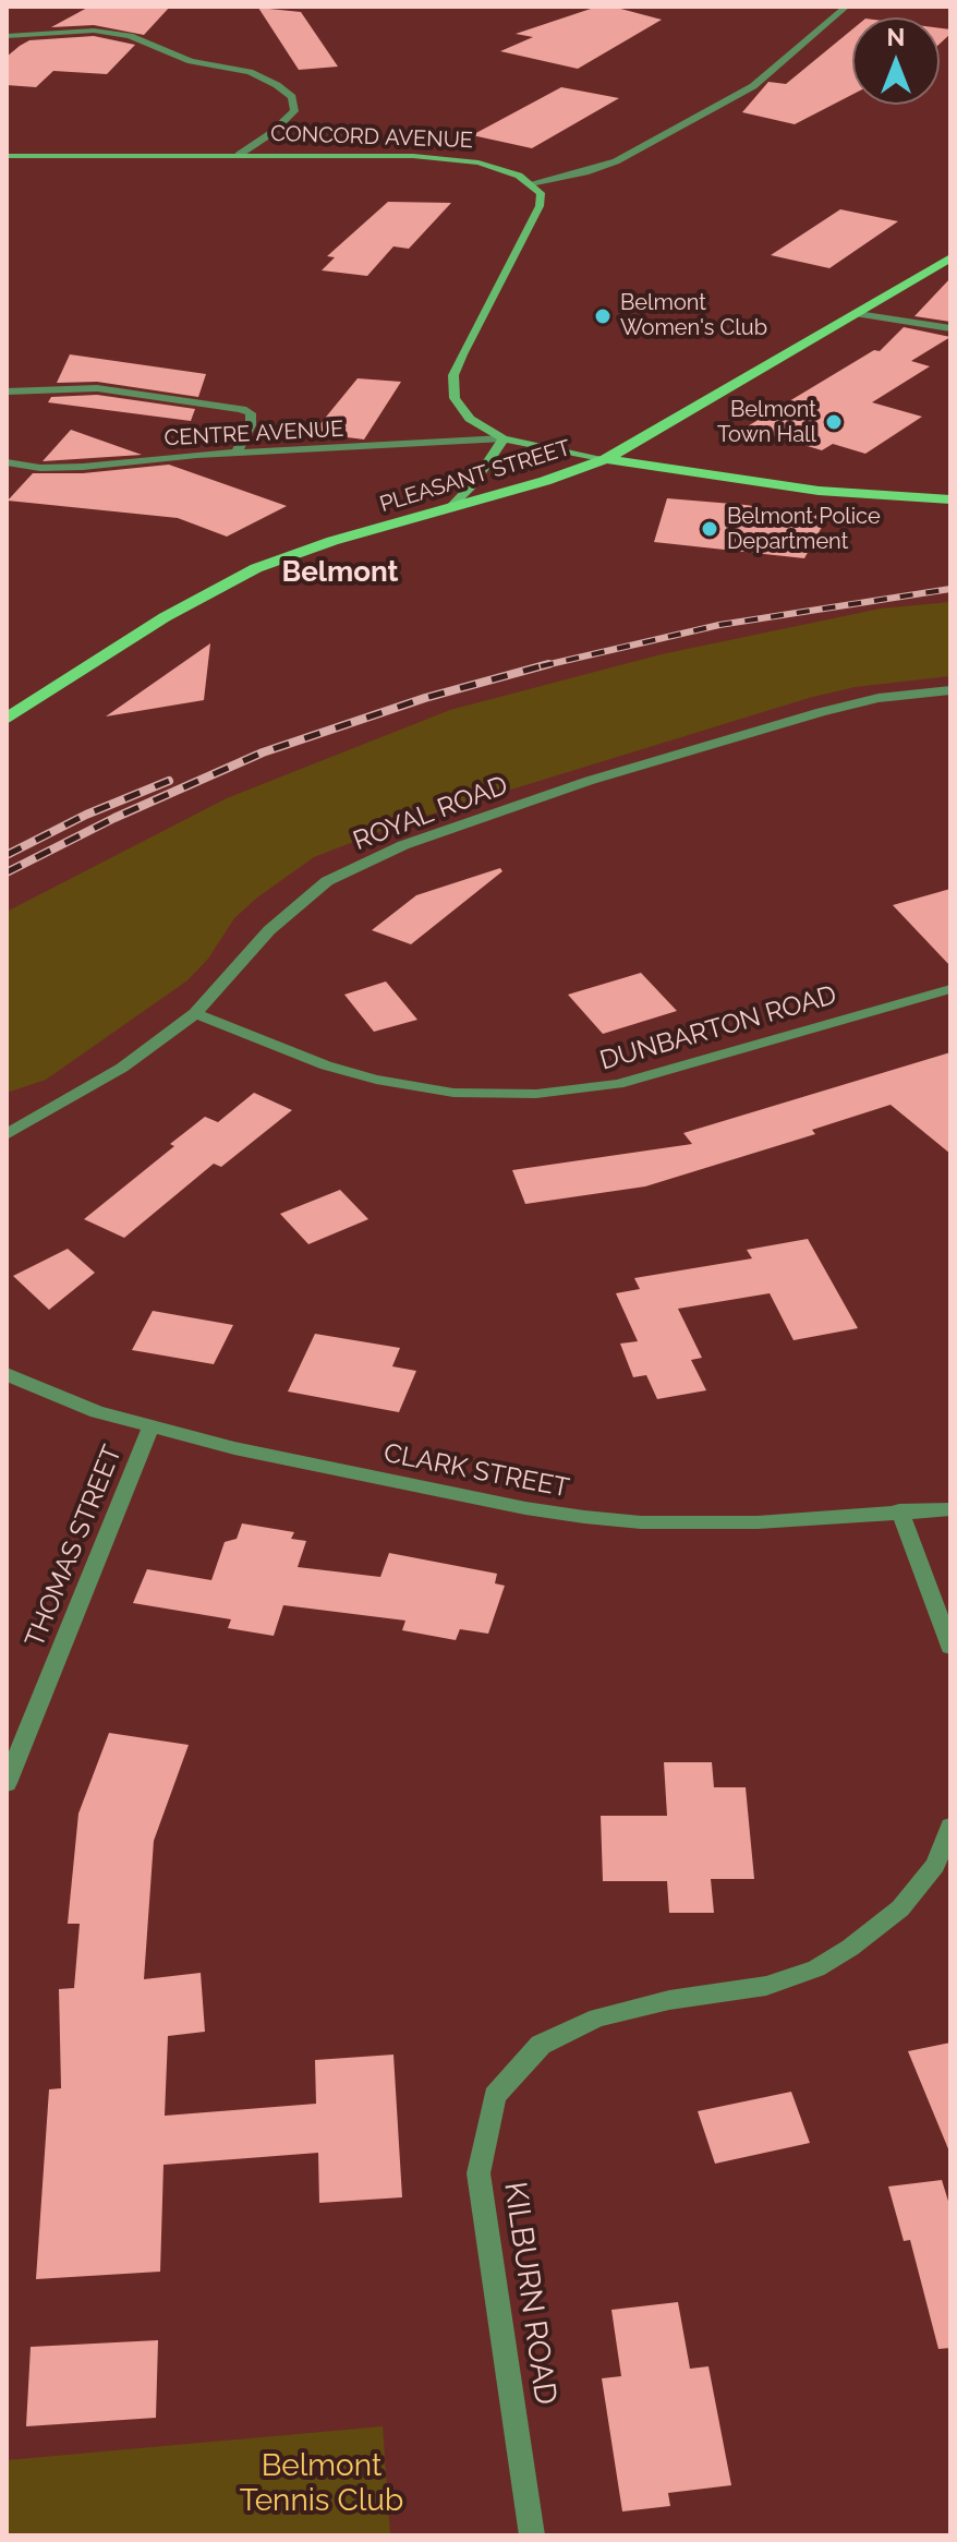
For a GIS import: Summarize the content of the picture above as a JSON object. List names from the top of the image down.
{
  "streets": {
    "main road": ["CONCORD AVENUE", "PLEASANT STREET"],
    "street": [
      "CENTRE AVENUE",
      "ROYAL ROAD",
      "DUNBARTON ROAD",
      "CLARK STREET",
      "THOMAS STREET",
      "KILBURN ROAD"
    ]
  },
  "crossings": [
    ["ROYAL ROAD", "DUNBARTON ROAD"],
    ["CLARK STREET", "THOMAS STREET"]
  ],
  "districts": ["Belmont"],
  "parks": ["Belmont Tennis Club"],
  "places": ["Belmont Women's Club", "Belmont Town Hall", "Belmont Police Department"],
  "north": "top"
}
